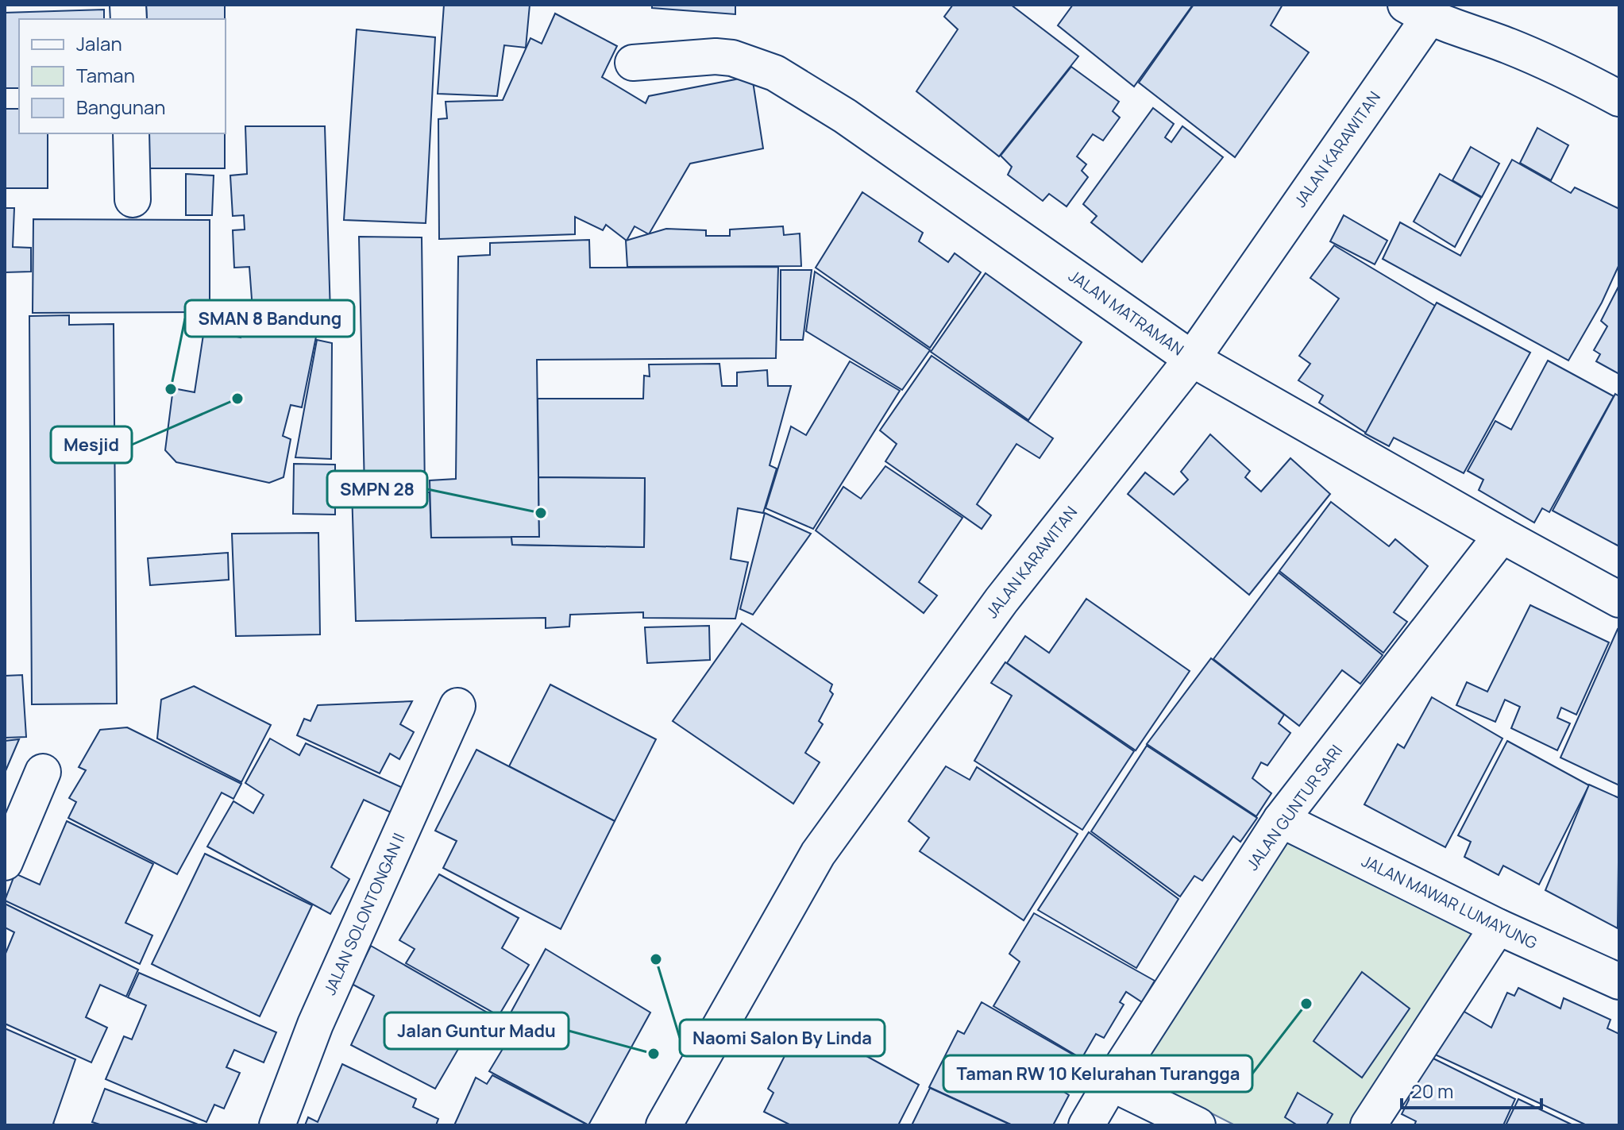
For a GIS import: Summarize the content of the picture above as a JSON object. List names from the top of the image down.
{
  "streets": {
    "street": [
      "JALAN KARAWITAN",
      "JALAN MATRAMAN",
      "JALAN GUNTUR SARI",
      "JALAN MAWAR LUMAYUNG",
      "JALAN SOLONTONGAN II"
    ]
  },
  "crossings": [
    ["JALAN KARAWITAN", "JALAN MATRAMAN"],
    ["JALAN MATRAMAN", "JALAN GUNTUR SARI"],
    ["JALAN GUNTUR SARI", "JALAN MAWAR LUMAYUNG"]
  ],
  "places": [
    "SMAN 8 Bandung",
    "Mesjid",
    "SMPN 28",
    "Naomi Salon By Linda",
    "Taman RW 10 Kelurahan Turangga",
    "Jalan Guntur Madu"
  ],
  "legend": ["Jalan", "Taman", "Bangunan"],
  "scale_bar": "20 m"
}
